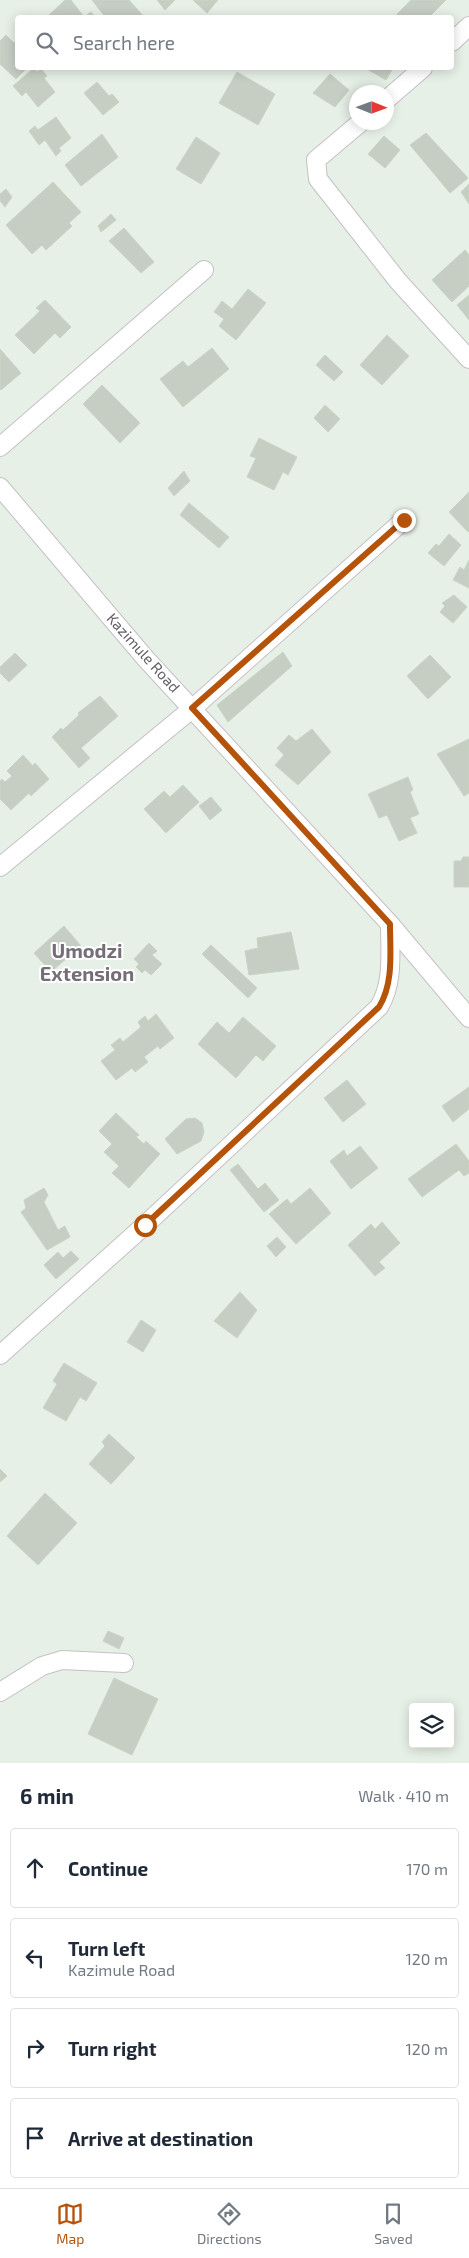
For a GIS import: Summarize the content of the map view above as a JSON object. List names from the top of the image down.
{
  "streets": {
    "street": ["Kazimule Road"]
  },
  "districts": ["Umodzi Extension"],
  "north": "right",
  "page": {
    "search": "Search here",
    "heading": ["6 min", "Walk · 410 m"],
    "list": [
      ["Continue", "170 m"],
      ["Turn left", "Kazimule Road", "120 m"],
      ["Turn right", "120 m"],
      "Arrive at destination"
    ],
    "nav": ["Map", "Directions", "Saved"]
  }
}
